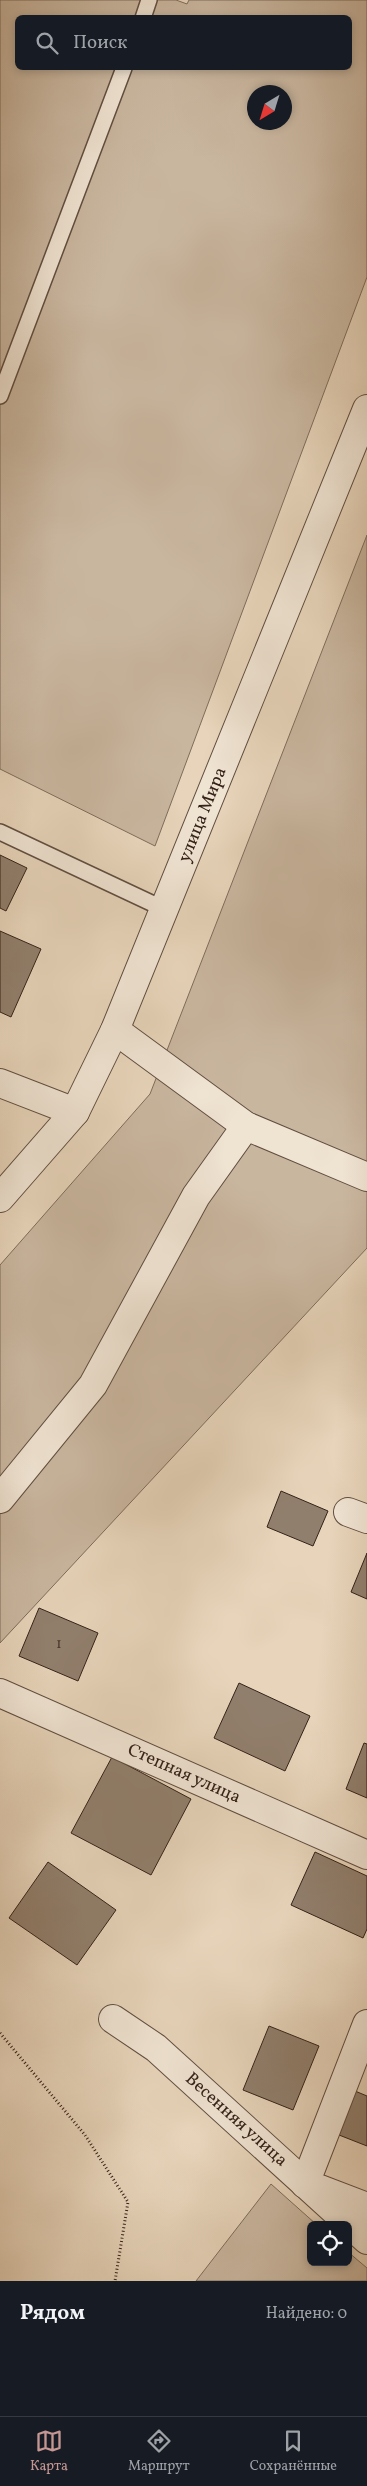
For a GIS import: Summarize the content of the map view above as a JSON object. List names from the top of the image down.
{
  "streets": {
    "street": ["улица Мира", "Степная улица", "Весенняя улица"]
  },
  "house_numbers": ["1"],
  "north": "bottom left",
  "page": {
    "search": "Поиск",
    "heading": ["Рядом", "Найдено: 0"],
    "nav": ["Карта", "Маршрут", "Сохранённые"]
  }
}
